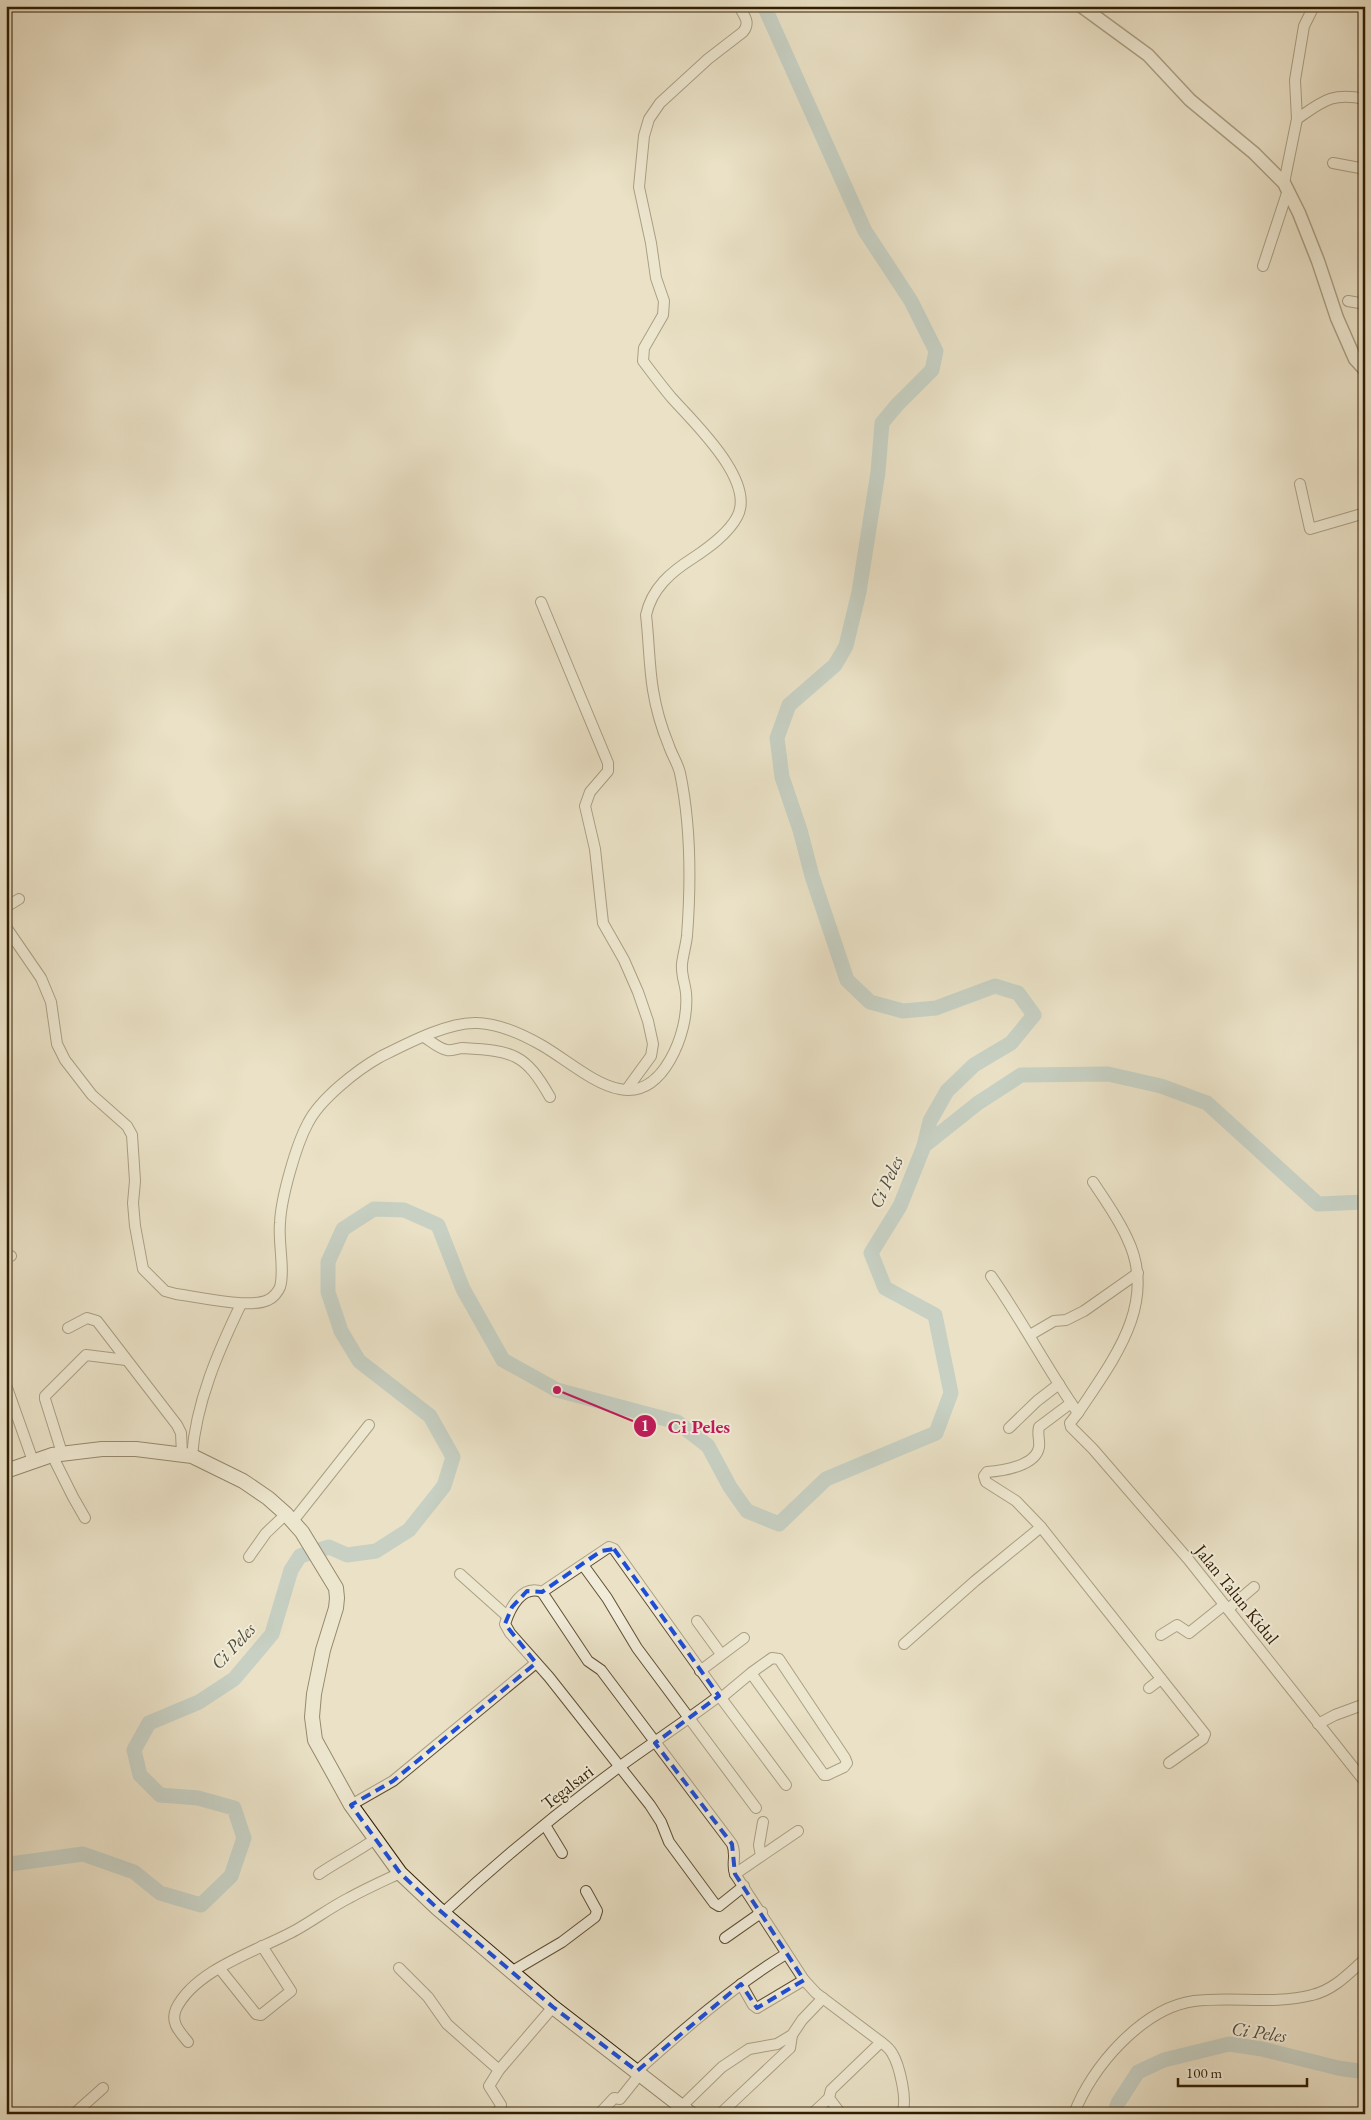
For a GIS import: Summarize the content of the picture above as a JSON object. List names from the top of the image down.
{
  "streets": {
    "street": ["Jalan Talun Kidul", "Tegalsari"]
  },
  "water": ["Ci Peles"],
  "places": ["Ci Peles"],
  "scale_bar": "100 m"
}
